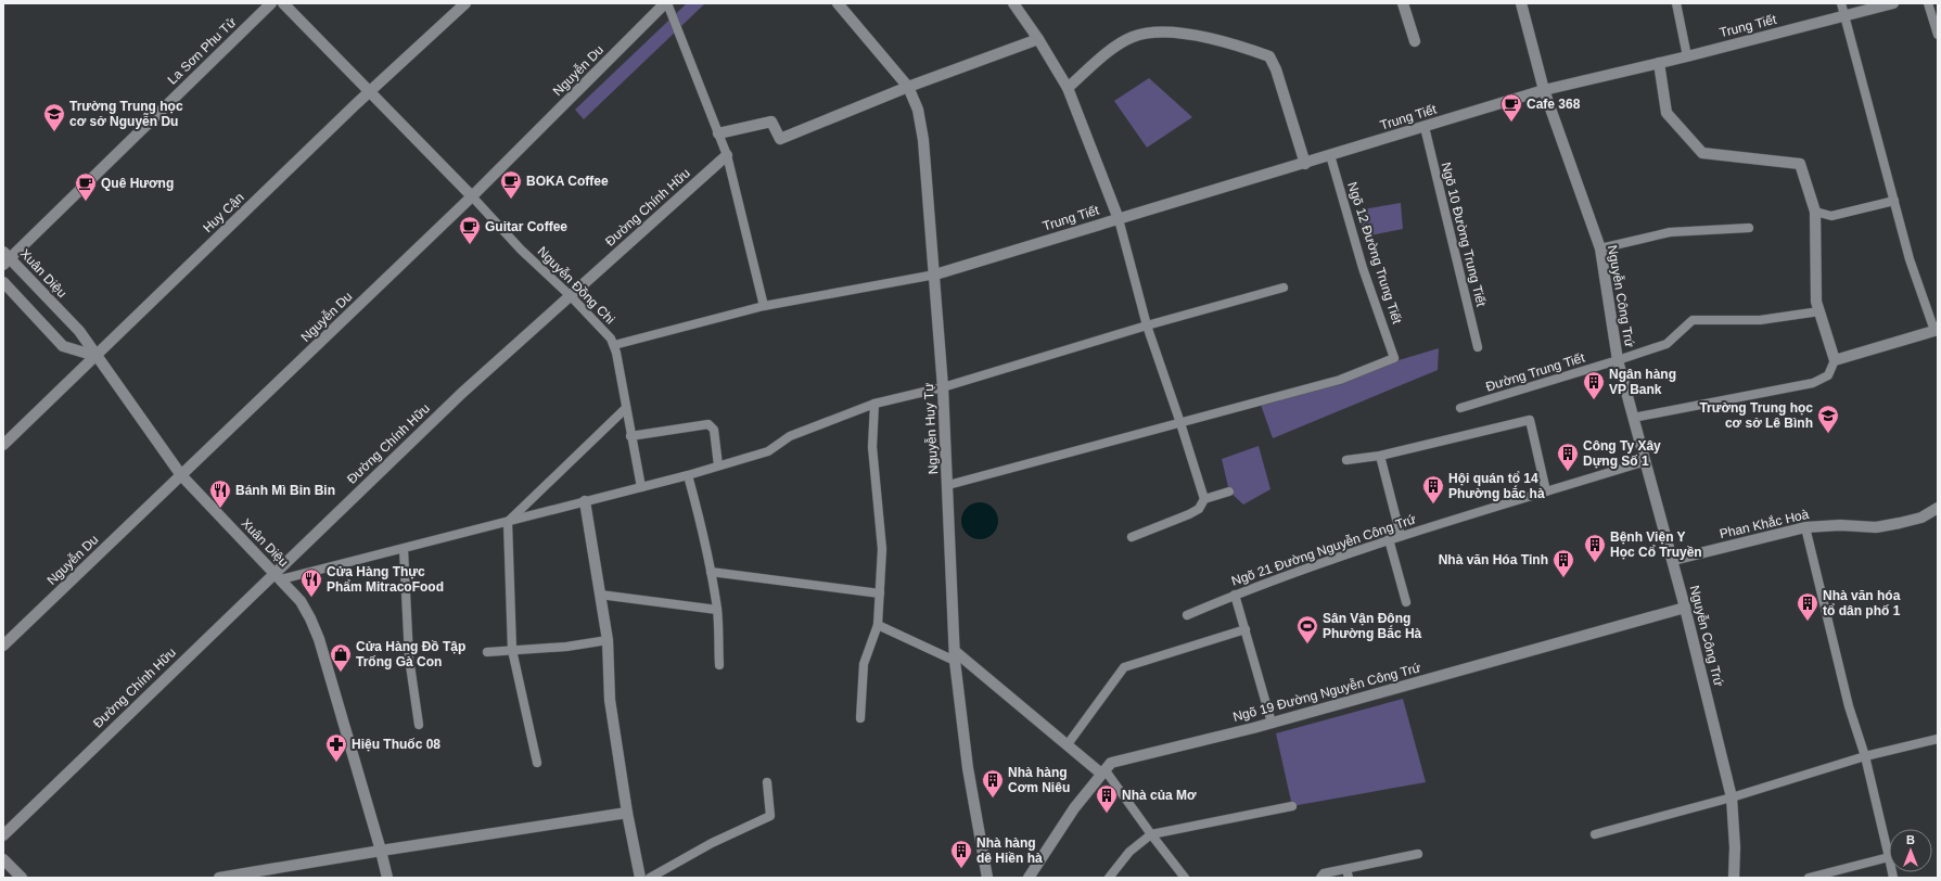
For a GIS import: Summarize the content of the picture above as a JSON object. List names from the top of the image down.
{
  "streets": {
    "street": [
      "Trung Tiết",
      "La Sơn Phu Tử",
      "Nguyễn Du",
      "Đường Chính Hữu",
      "Huy Cận",
      "Xuân Diệu",
      "Nguyễn Công Trứ",
      "Nguyễn Huy Tự",
      "Phan Khắc Hoà",
      "Ngõ 19 Đường Nguyễn Công Trứ"
    ],
    "lane": [
      "Ngõ 10 Đường Trung Tiết",
      "Ngõ 12 Đường Trung Tiết",
      "Nguyễn Đồng Chi",
      "Đường Trung Tiết",
      "Ngõ 21 Đường Nguyễn Công Trứ"
    ]
  },
  "crossings": [
    ["Trung Tiết", "Ngõ 10 Đường Trung Tiết"],
    ["Trung Tiết", "Ngõ 12 Đường Trung Tiết"],
    ["Trung Tiết", "Nguyễn Công Trứ"],
    ["Trung Tiết", "Nguyễn Huy Tự"],
    ["La Sơn Phu Tử", "Xuân Diệu"],
    ["Nguyễn Du", "Xuân Diệu"],
    ["Nguyễn Du", "Nguyễn Đồng Chi"],
    ["Đường Chính Hữu", "Xuân Diệu"],
    ["Đường Chính Hữu", "Nguyễn Đồng Chi"],
    ["Huy Cận", "Xuân Diệu"],
    ["Nguyễn Công Trứ", "Đường Trung Tiết"],
    ["Nguyễn Công Trứ", "Phan Khắc Hoà"],
    ["Nguyễn Công Trứ", "Ngõ 21 Đường Nguyễn Công Trứ"],
    ["Nguyễn Công Trứ", "Ngõ 19 Đường Nguyễn Công Trứ"]
  ],
  "places": {
    "cafe": [
      "Cafe 368",
      "BOKA Coffee",
      "Quê Hương",
      "Guitar Coffee"
    ],
    "school or university": ["Trường Trung học cơ sở Nguyễn Du", "Trường Trung học cơ sở Lê Bình"],
    "building": [
      "Ngân hàng VP Bank",
      "Công Ty Xây Dựng Số 1",
      "Hội quán tổ 14 Phường bắc hà",
      "Bệnh Viện Y Học Cổ Truyền",
      "Nhà văn Hóa Tỉnh",
      "Nhà văn hóa tổ dân phố 1",
      "Nhà hàng Cơm Niêu",
      "Nhà của Mơ",
      "Nhà hàng dê Hiền hà"
    ],
    "restaurant": ["Bánh Mì Bin Bin", "Cửa Hàng Thực Phẩm MitracoFood"],
    "sports": ["Sân Vận Động Phường Bắc Hà"],
    "shop": ["Cửa Hàng Đồ Tập Trống Gà Con"],
    "pharmacy": ["Hiệu Thuốc 08"]
  },
  "north": "top"
}
